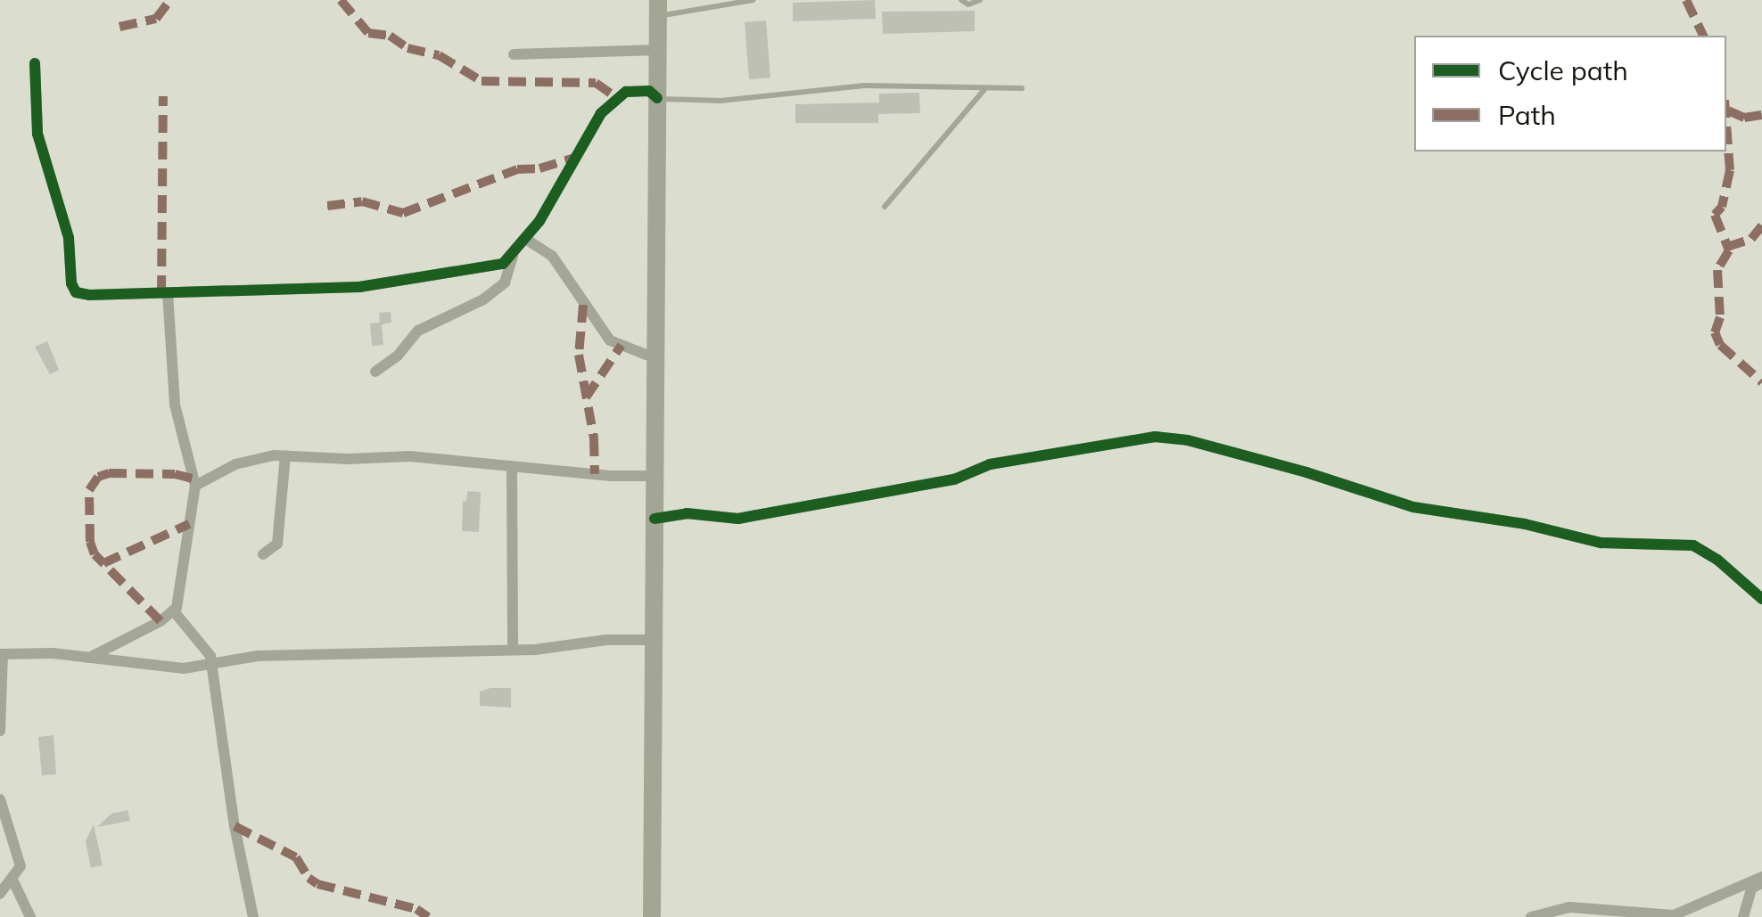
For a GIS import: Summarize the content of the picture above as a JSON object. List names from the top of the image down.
{
  "legend": ["Cycle path", "Path"]
}
